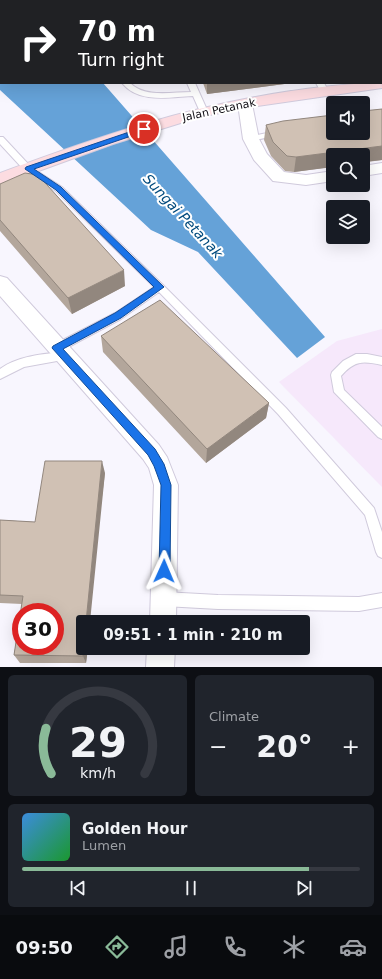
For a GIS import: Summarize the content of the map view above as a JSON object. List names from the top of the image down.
{
  "streets": {
    "street": ["Jalan Petanak"]
  },
  "water": ["Sungai Petanak"],
  "page": {
    "turn": ["70 m", "Turn right"],
    "limit": "30",
    "trip": "09:51 · 1 min · 210 m",
    "tile": "Climate",
    "heat": ["−", "20°", "+"],
    "song": ["Golden Hour", "Lumen"],
    "tabs": "09:50",
    "gauge": ["29", "km/h"]
  }
}
